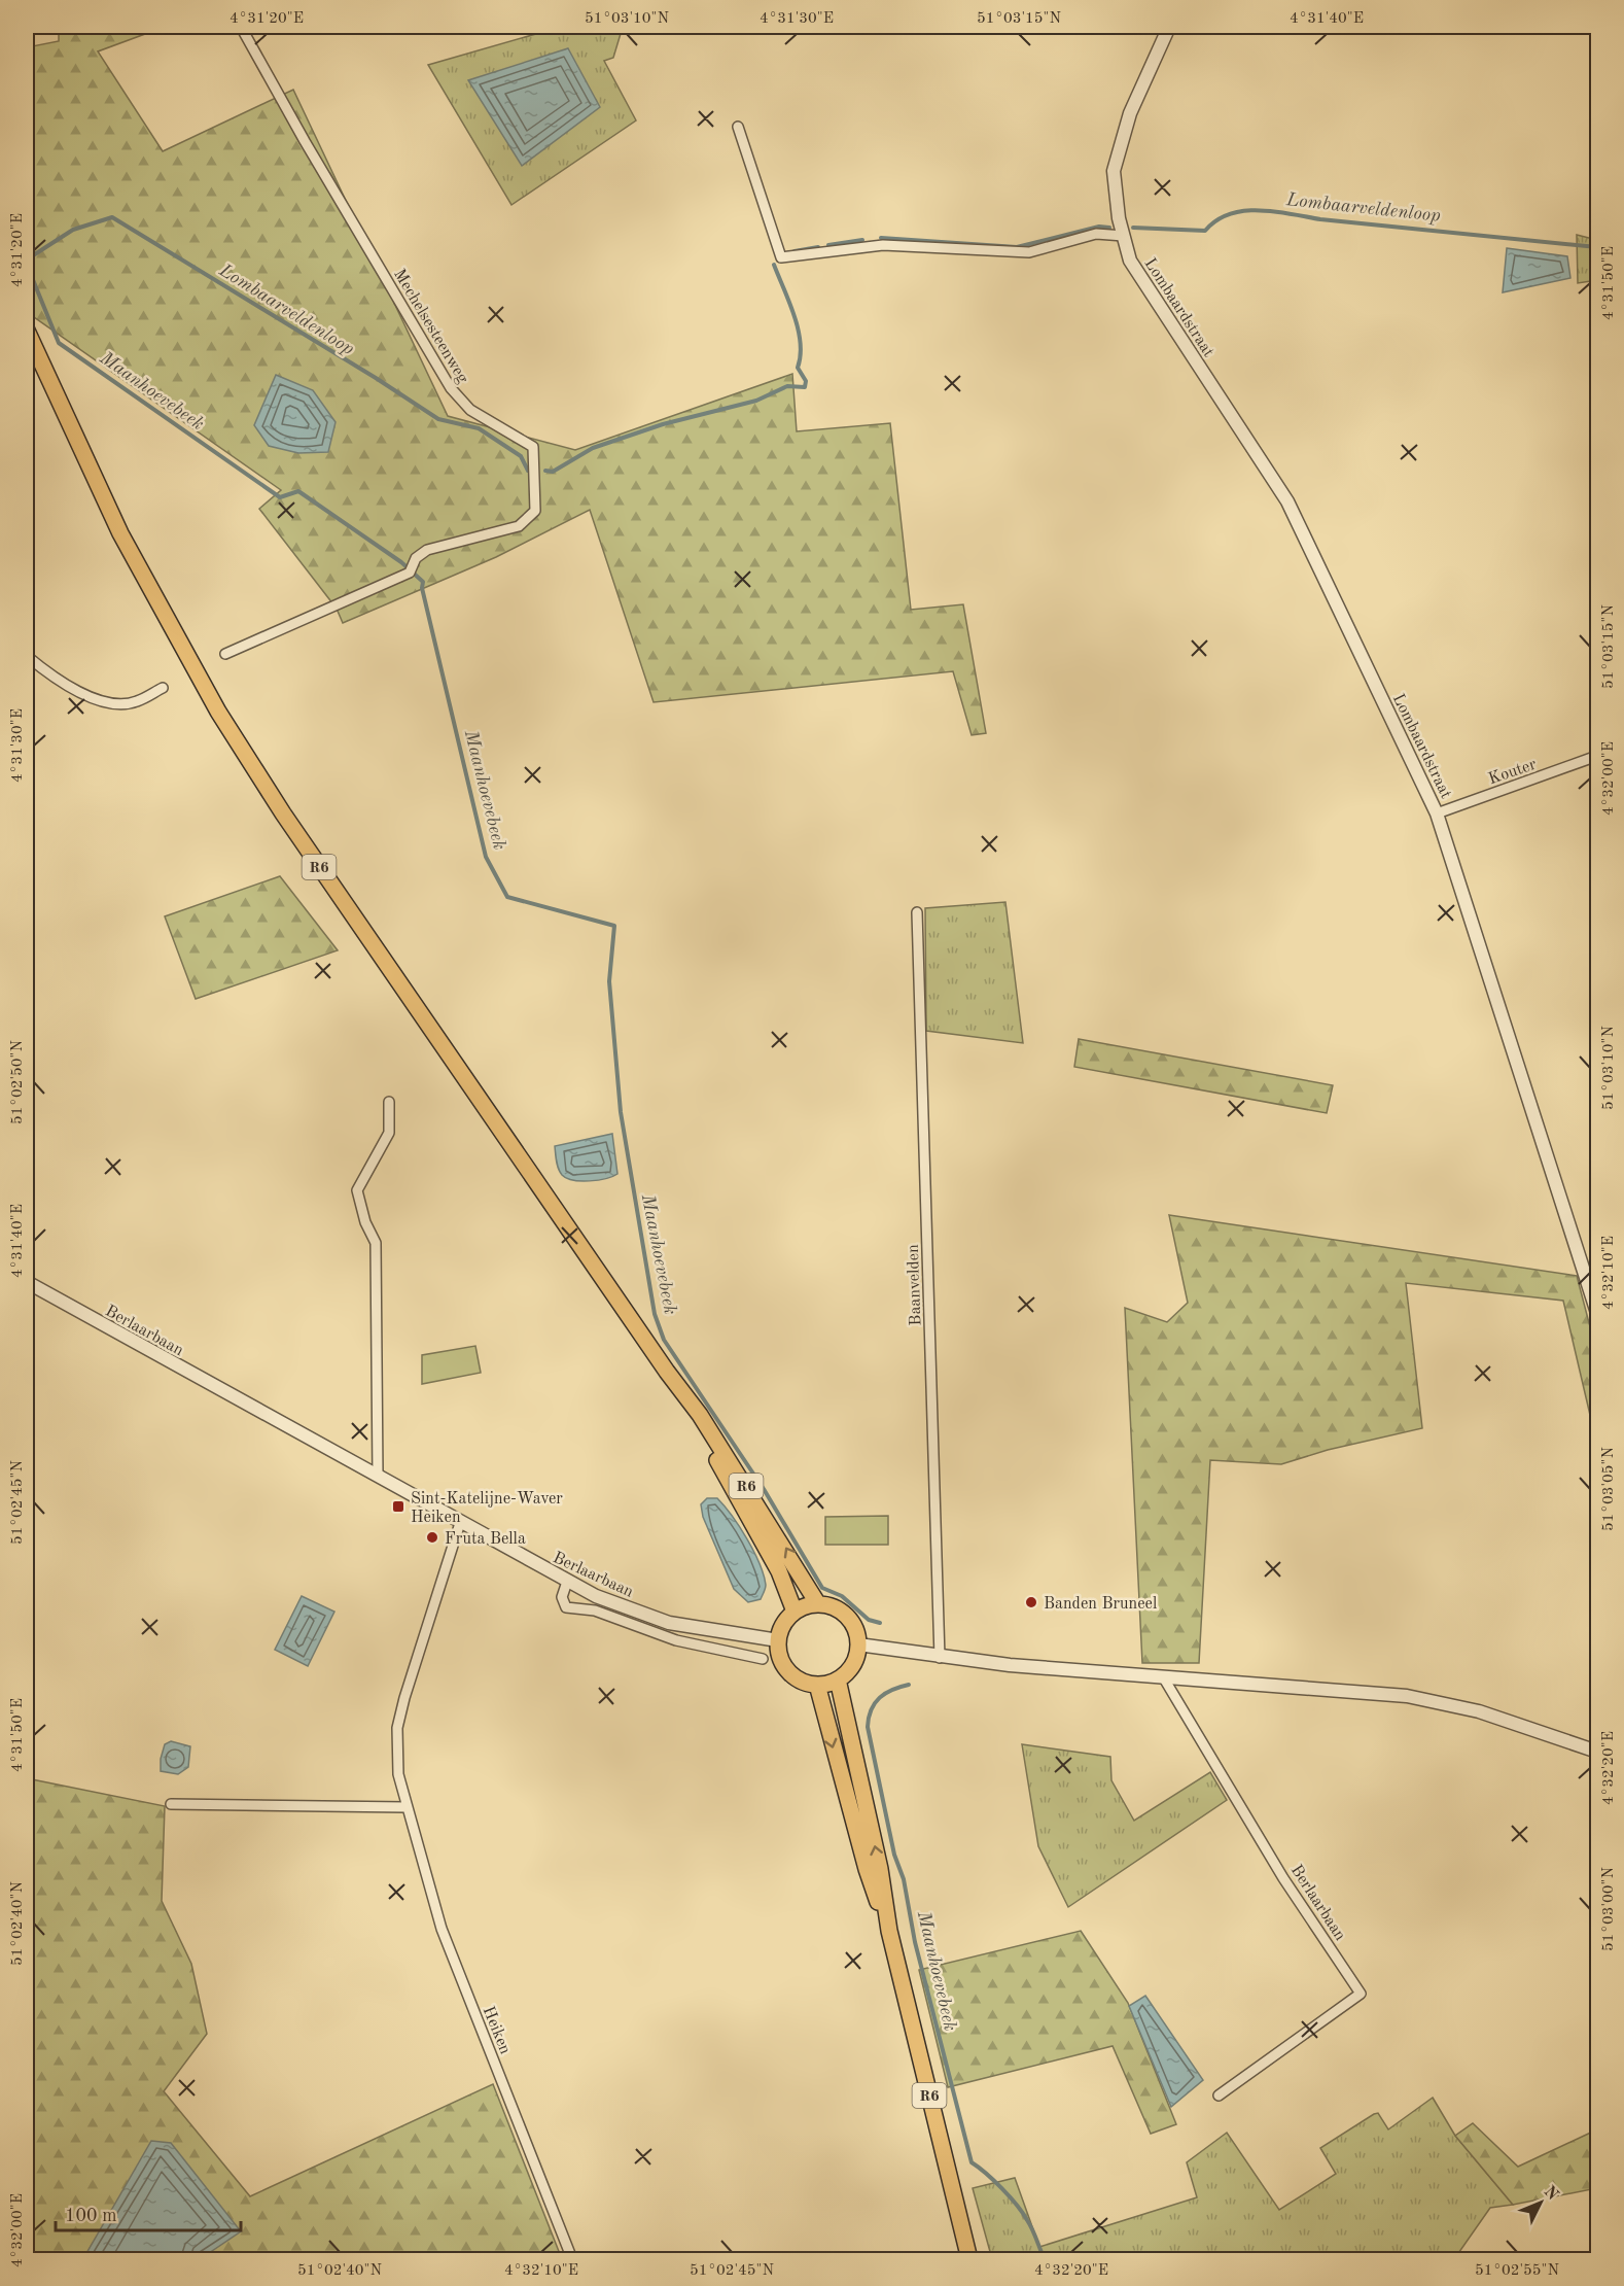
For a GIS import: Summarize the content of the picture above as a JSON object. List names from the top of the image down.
{
  "streets": {
    "main road": ["R6"],
    "street": [
      "Lombaardstraat",
      "Mechelsesteenweg",
      "Kouter",
      "Baanvelden",
      "Berlaarbaan",
      "Heiken"
    ]
  },
  "crossings": [
    ["Lombaardstraat", "Kouter"],
    ["R6", "Berlaarbaan"],
    ["Berlaarbaan", "Heiken"]
  ],
  "water": ["Lombaarveldenloop", "Maanhoevebeek"],
  "places": {
    "transit": ["Sint-Katelijne-Waver Heiken"],
    "other": ["Fruta Bella", "Banden Bruneel"]
  },
  "scale_bar": "100 m",
  "north": "top right",
  "coordinates": [
    "4°31'20\"E",
    "51°03'10\"N",
    "4°31'30\"E",
    "51°03'15\"N",
    "4°31'40\"E",
    "4°31'50\"E",
    "4°32'00\"E",
    "51°02'50\"N",
    "4°32'10\"E",
    "51°03'05\"N",
    "51°02'45\"N",
    "4°32'20\"E",
    "51°03'00\"N",
    "51°02'40\"N",
    "51°02'55\"N"
  ]
}
